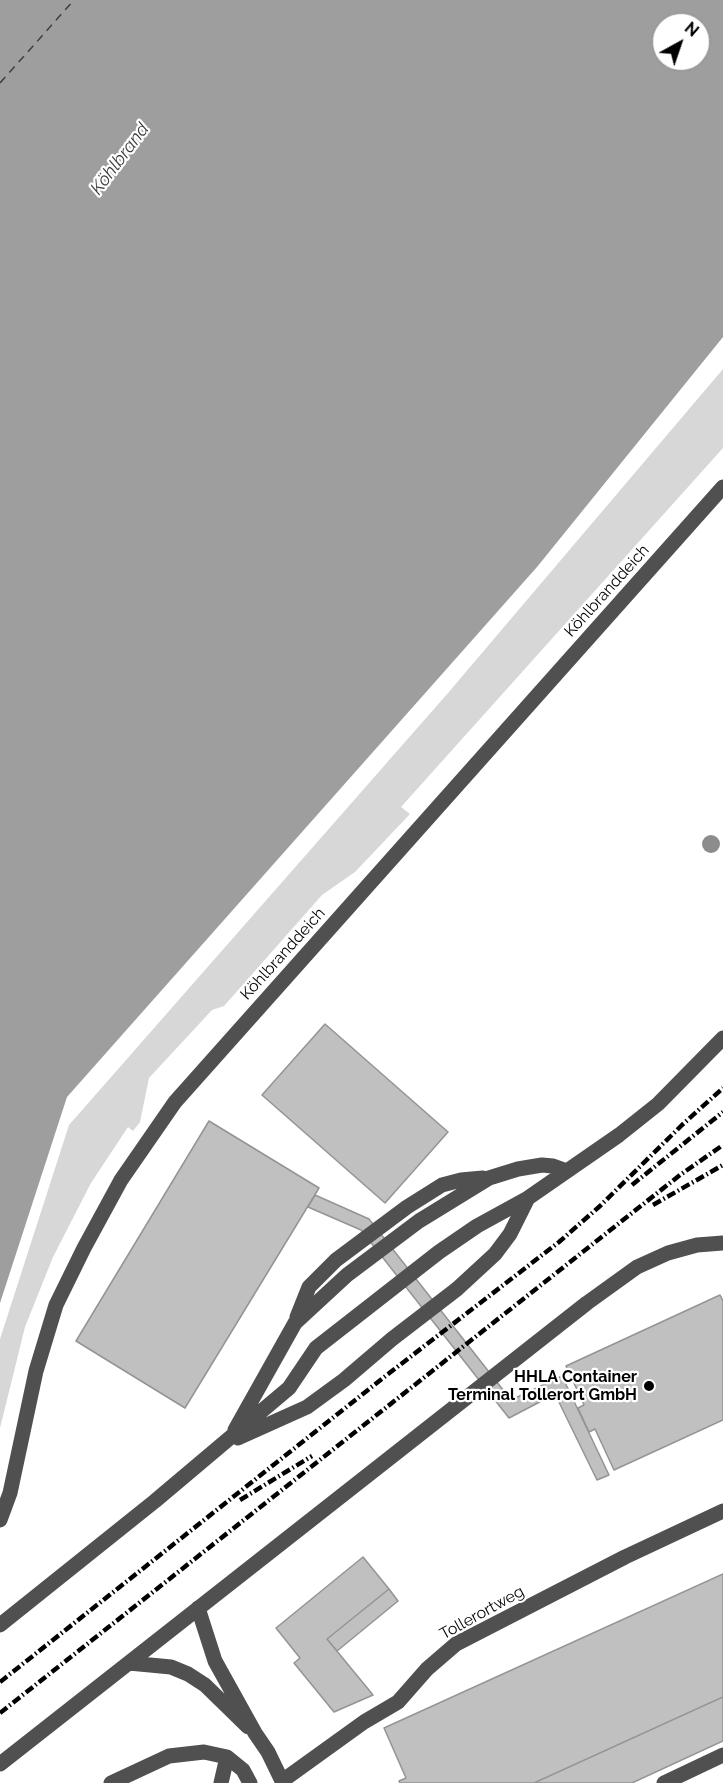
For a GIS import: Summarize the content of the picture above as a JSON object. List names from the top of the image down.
{
  "streets": {
    "street": ["Köhlbranddeich", "Tollerortweg"]
  },
  "water": ["Köhlbrand"],
  "places": ["HHLA Container Terminal Tollerort GmbH"],
  "north": "top right"
}
